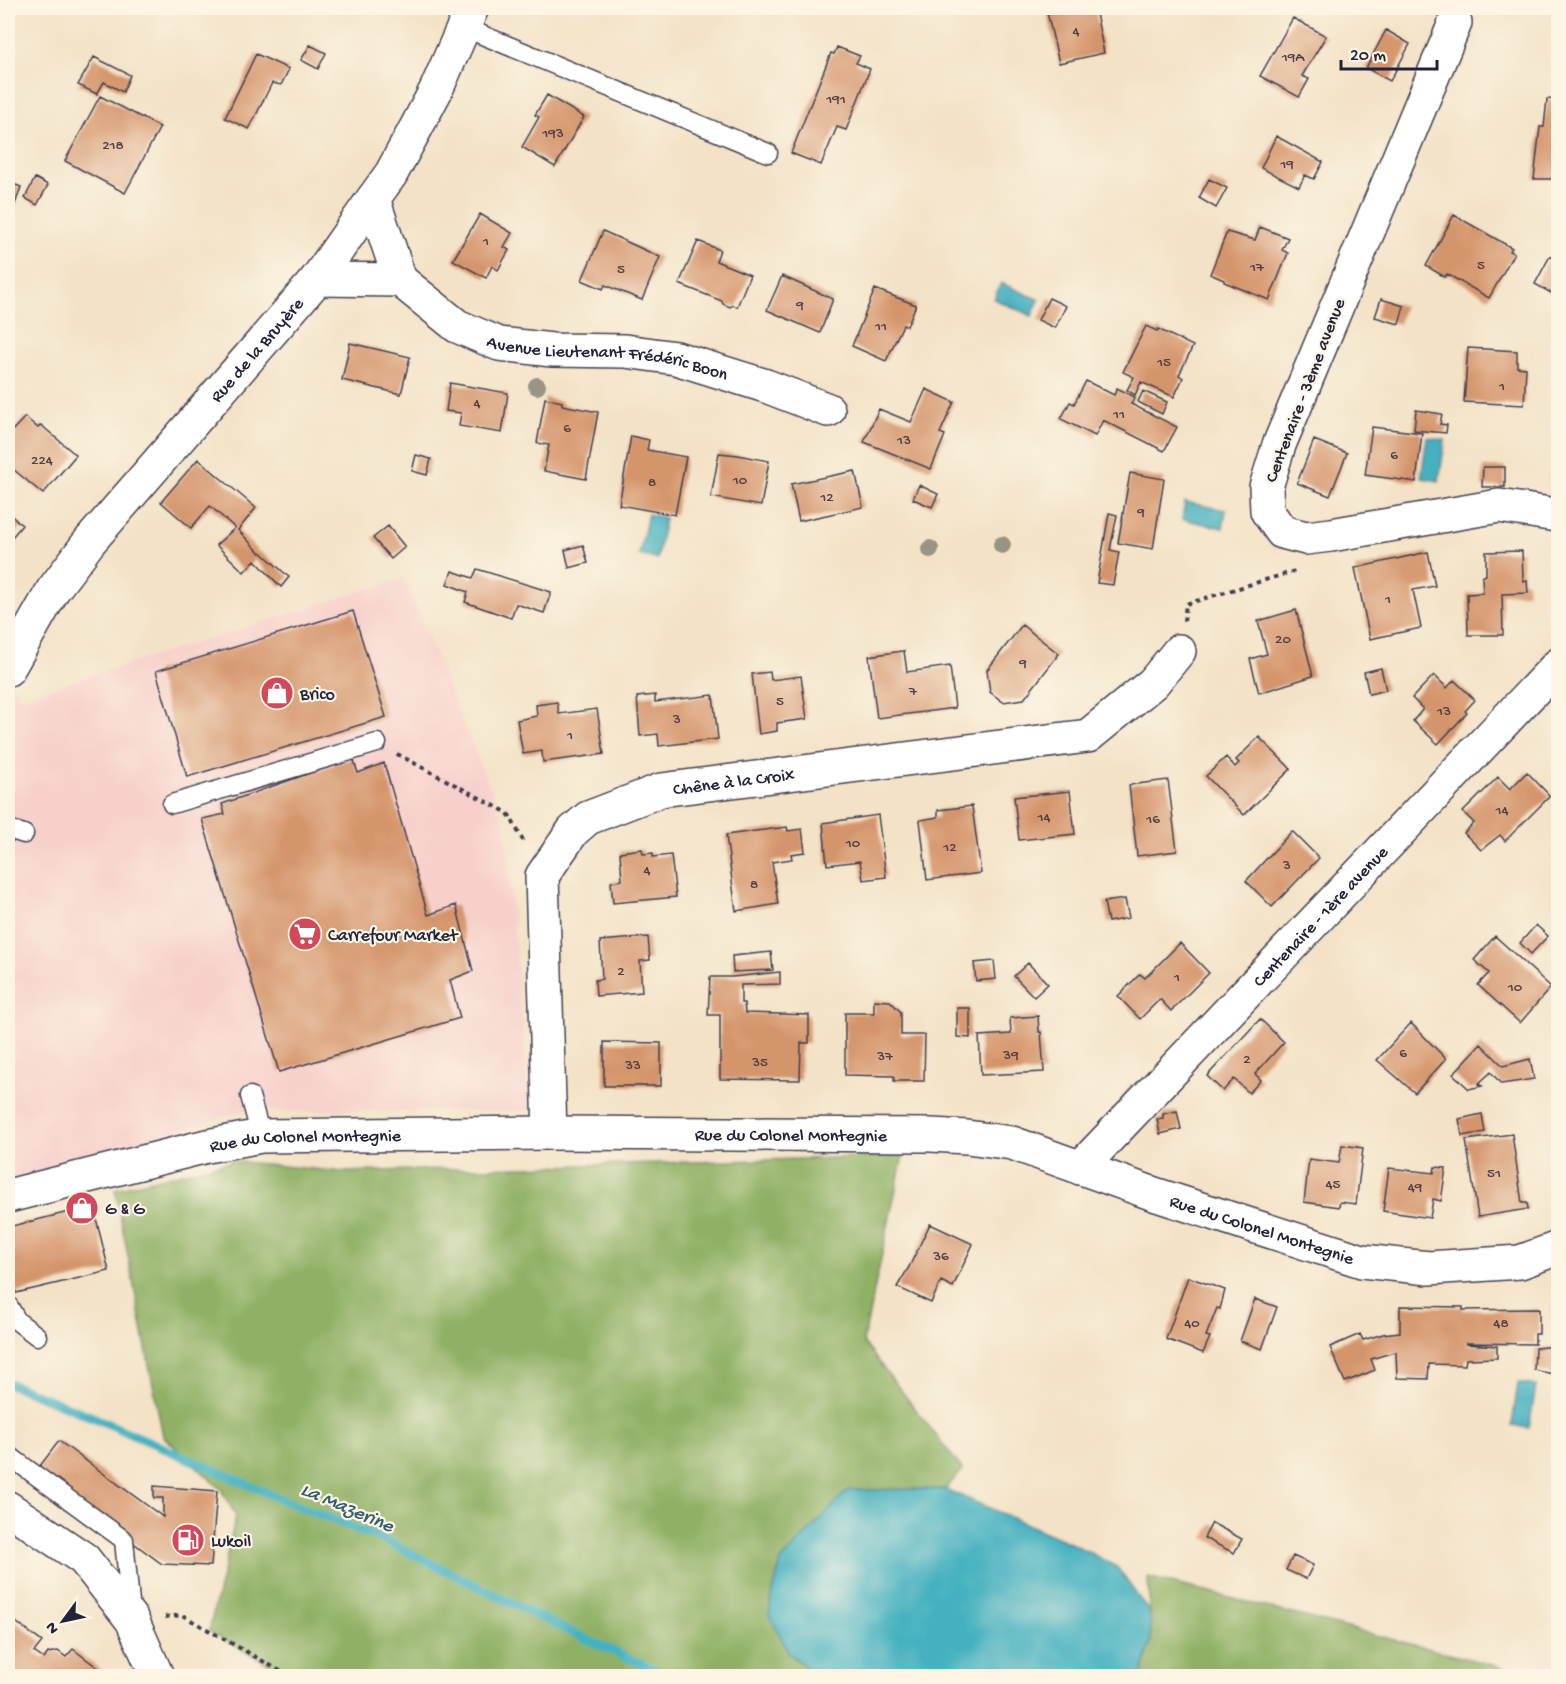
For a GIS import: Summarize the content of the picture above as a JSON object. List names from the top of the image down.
{
  "streets": {
    "street": [
      "Rue de la Bruyère",
      "Avenue Lieutenant Frédéric Boon",
      "Centenaire - 3ème avenue",
      "Chêne à la Croix",
      "Centenaire - 1ère avenue",
      "Rue du Colonel Montegnie"
    ]
  },
  "crossings": [
    ["Centenaire - 1ère avenue", "Rue du Colonel Montegnie"]
  ],
  "water": ["La Mazerine"],
  "places": {
    "shop": ["Brico", "G & G"],
    "supermarket": ["Carrefour Market"],
    "fuel station": ["Lukoil"]
  },
  "house_numbers": [
    "4",
    "19A",
    "191",
    "193",
    "218",
    "19",
    "1",
    "5",
    "17",
    "5",
    "9",
    "11",
    "15",
    "1",
    "4",
    "11",
    "6",
    "13",
    "6",
    "224",
    "10",
    "8",
    "12",
    "9",
    "1",
    "20",
    "9",
    "7",
    "5",
    "13",
    "3",
    "1",
    "14",
    "14",
    "16",
    "10",
    "12",
    "3",
    "4",
    "8",
    "2",
    "1",
    "10",
    "6",
    "39",
    "37",
    "2",
    "35",
    "33",
    "51",
    "45",
    "49",
    "36",
    "40",
    "48"
  ],
  "scale_bar": "20 m",
  "north": "bottom left"
}
